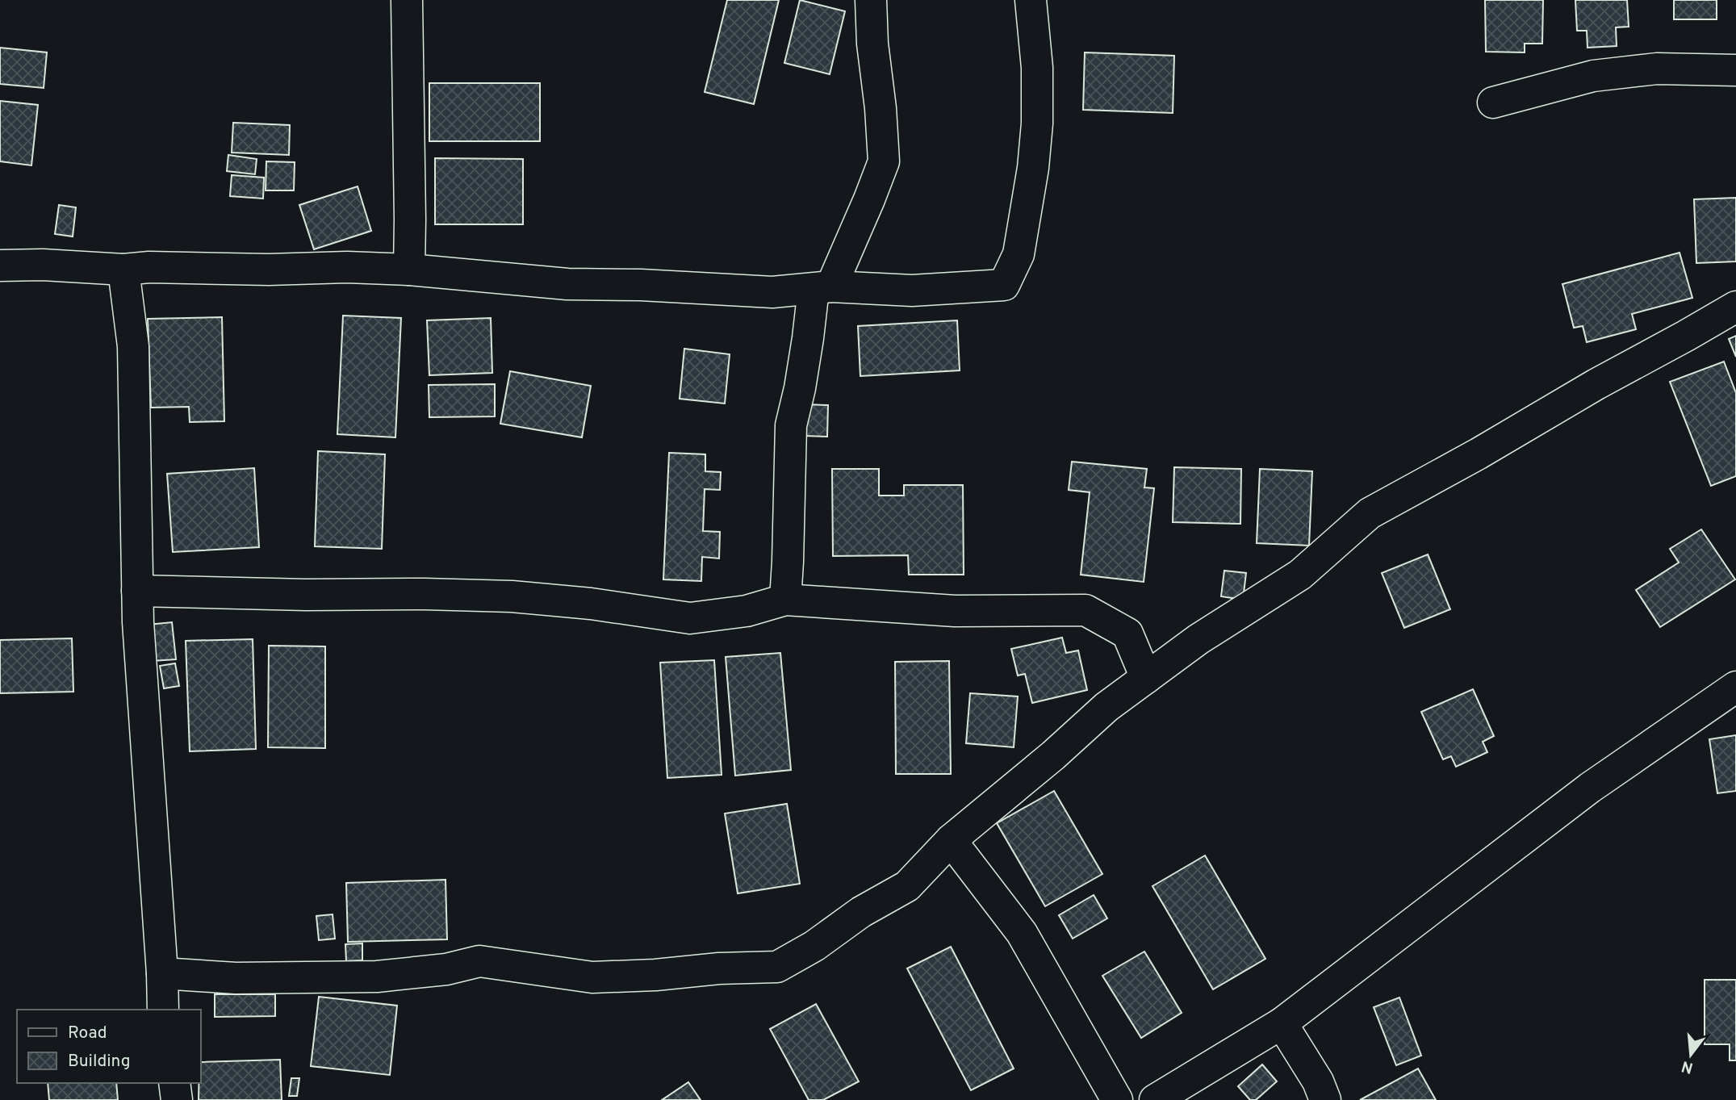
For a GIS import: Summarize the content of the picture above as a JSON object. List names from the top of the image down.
{
  "legend": ["Road", "Building"],
  "north": "bottom"
}
